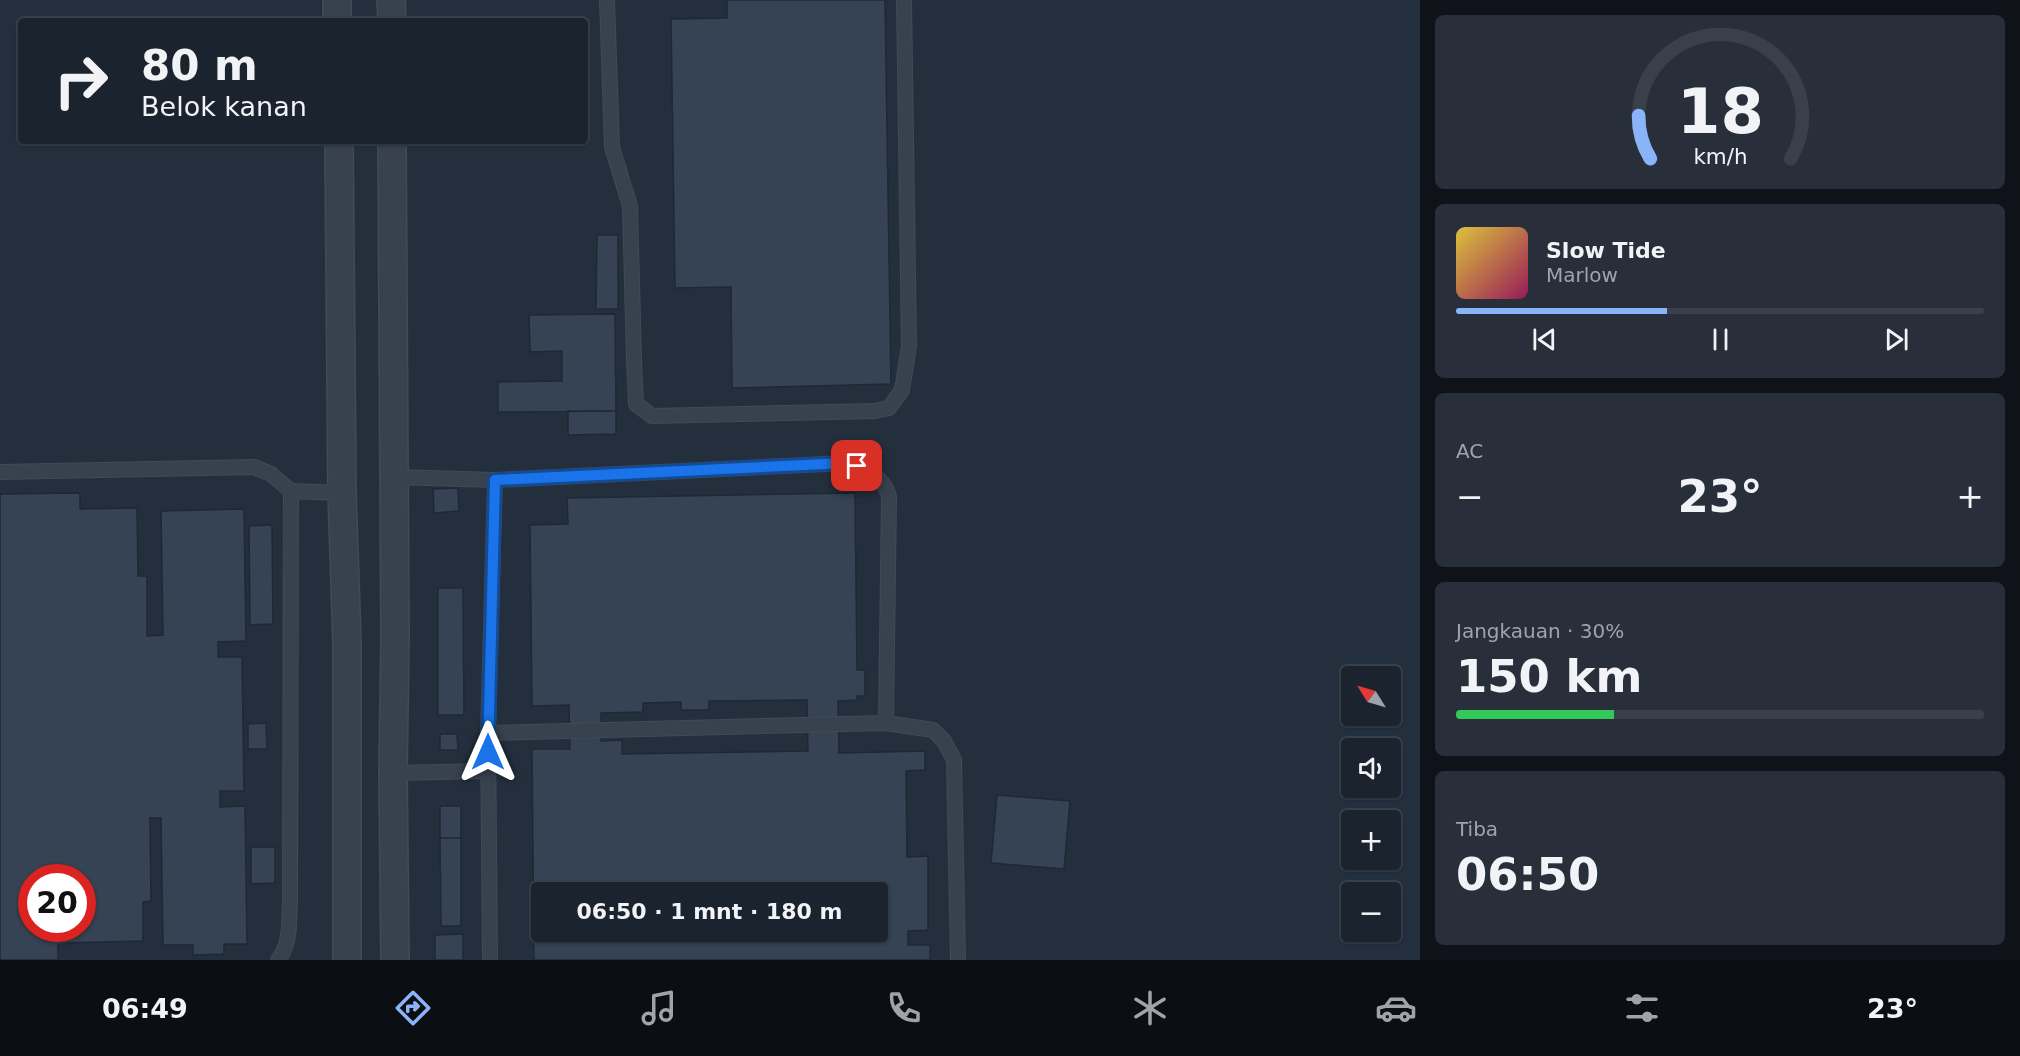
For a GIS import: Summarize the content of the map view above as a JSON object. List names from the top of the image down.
{
  "north": "top left",
  "page": {
    "turn": ["80 m", "Belok kanan"],
    "song": ["Slow Tide", "Marlow"],
    "tile": [
      "AC",
      ["Jangkauan · 30%", "150 km"],
      ["Tiba", "06:50"]
    ],
    "heat": ["−", "23°", "+"],
    "map_buttons": ["+", "−"],
    "limit": "20",
    "trip": "06:50 · 1 mnt · 180 m",
    "tabs": ["06:49", "23°"],
    "gauge": ["18", "km/h"]
  }
}
